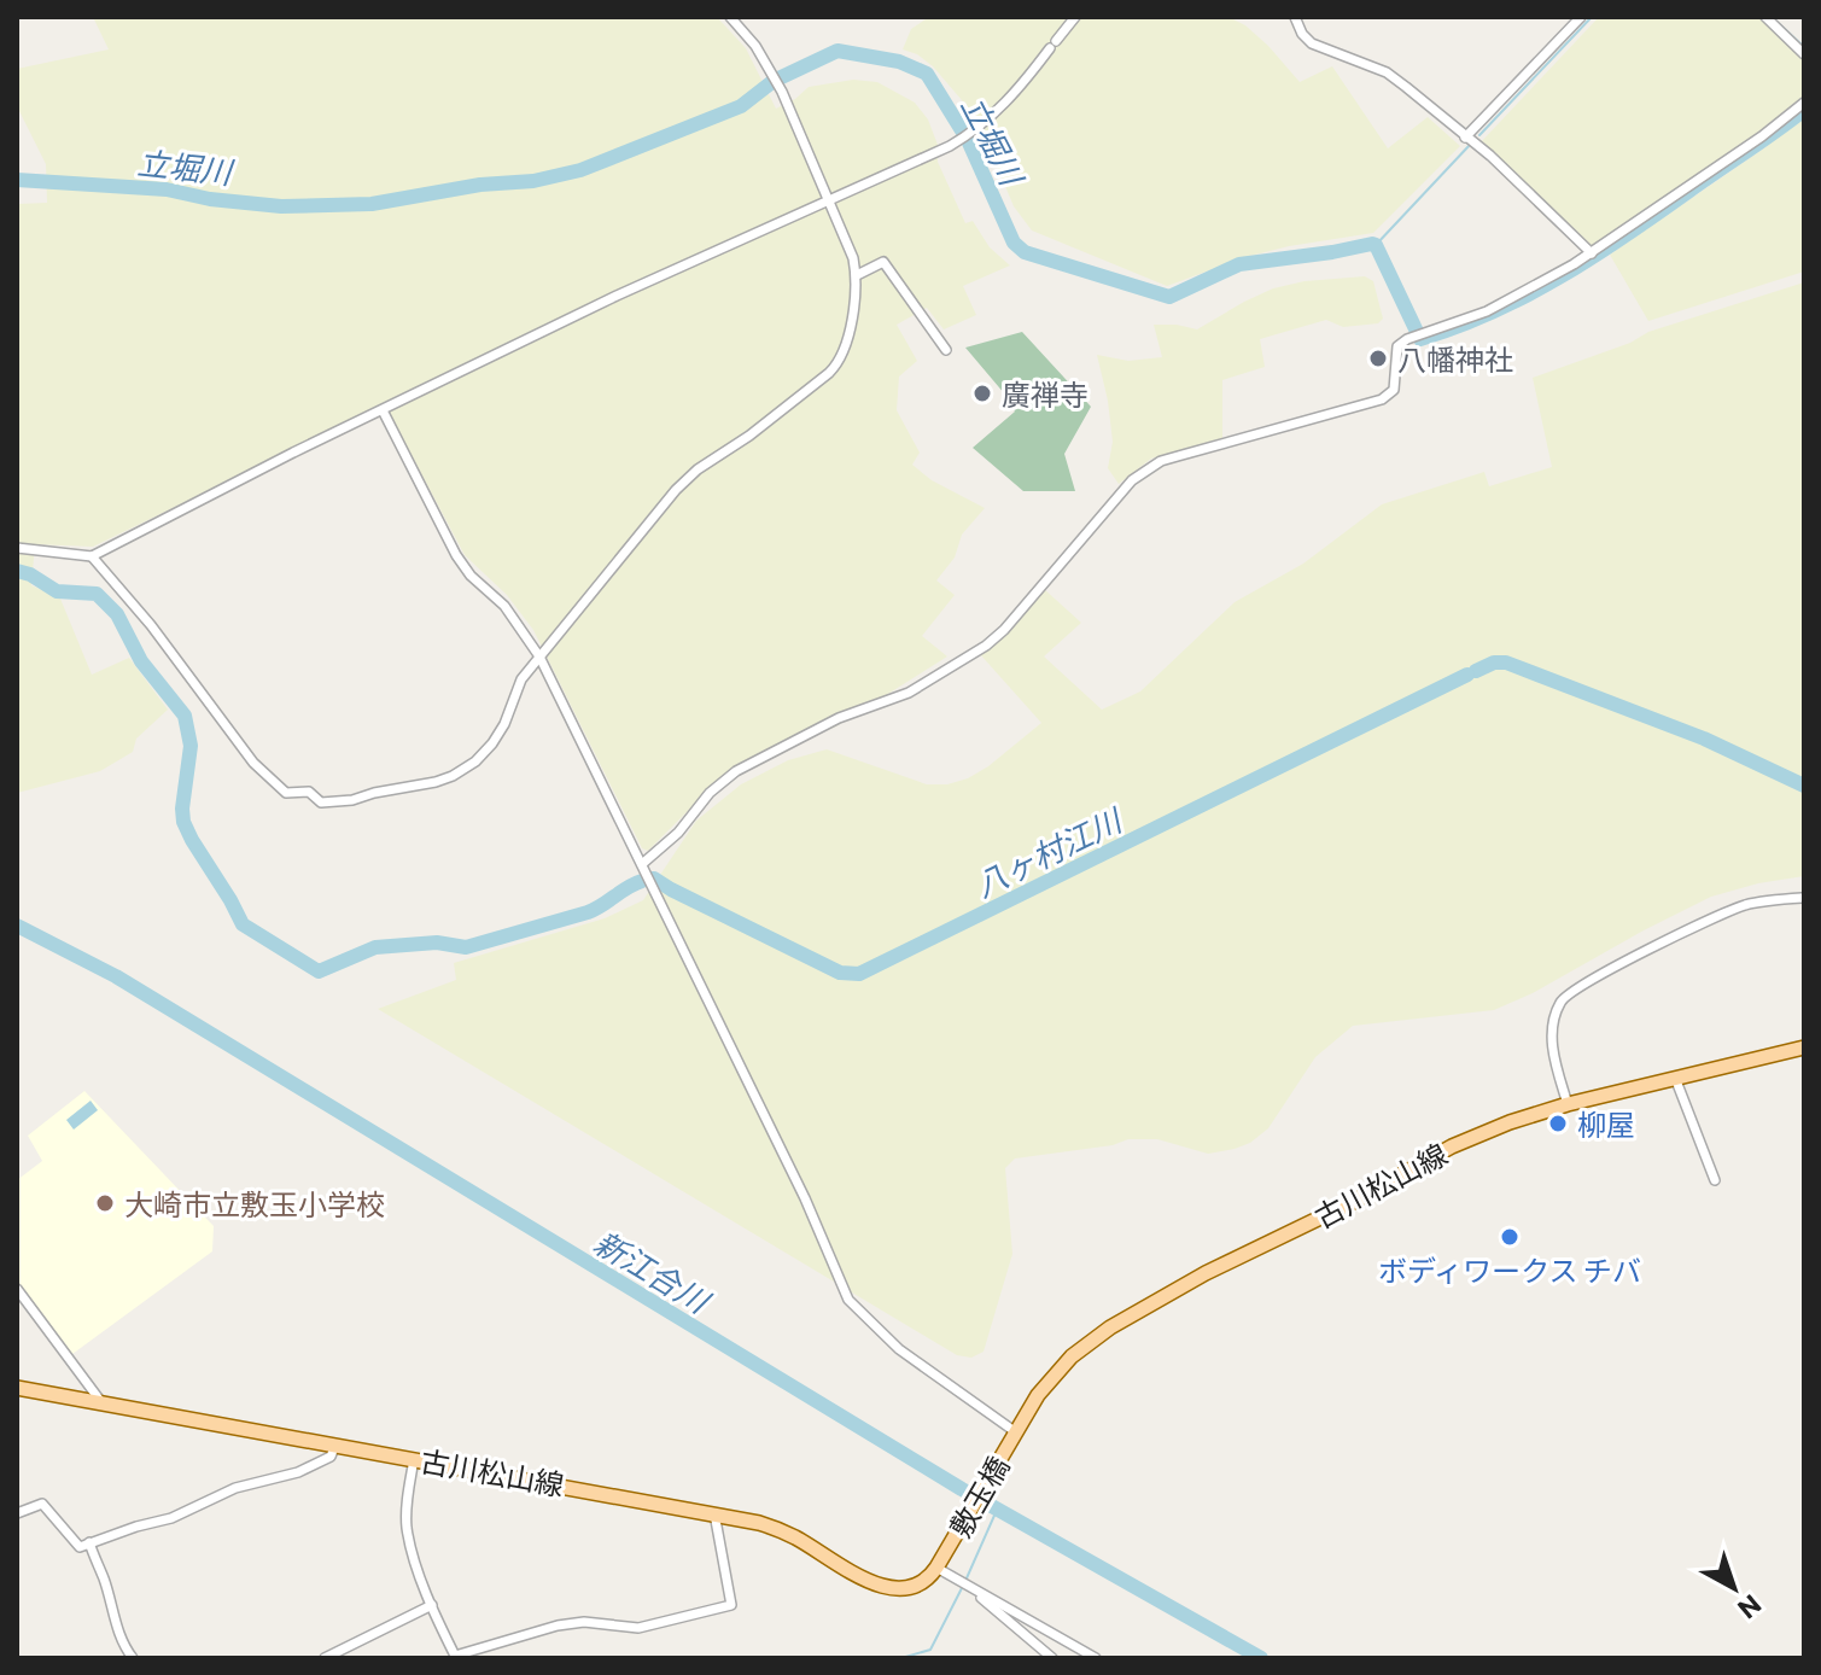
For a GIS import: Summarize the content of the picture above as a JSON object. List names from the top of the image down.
{
  "streets": {
    "main road": ["古川松山線", "敷玉橋"]
  },
  "crossings": [
    ["古川松山線", "敷玉橋"]
  ],
  "water": ["立堀川", "八ヶ村江川", "新江合川"],
  "places": [
    "八幡神社",
    "廣禅寺",
    "柳屋",
    "大崎市立敷玉小学校",
    "ボディワークス チバ"
  ],
  "north": "bottom right"
}
